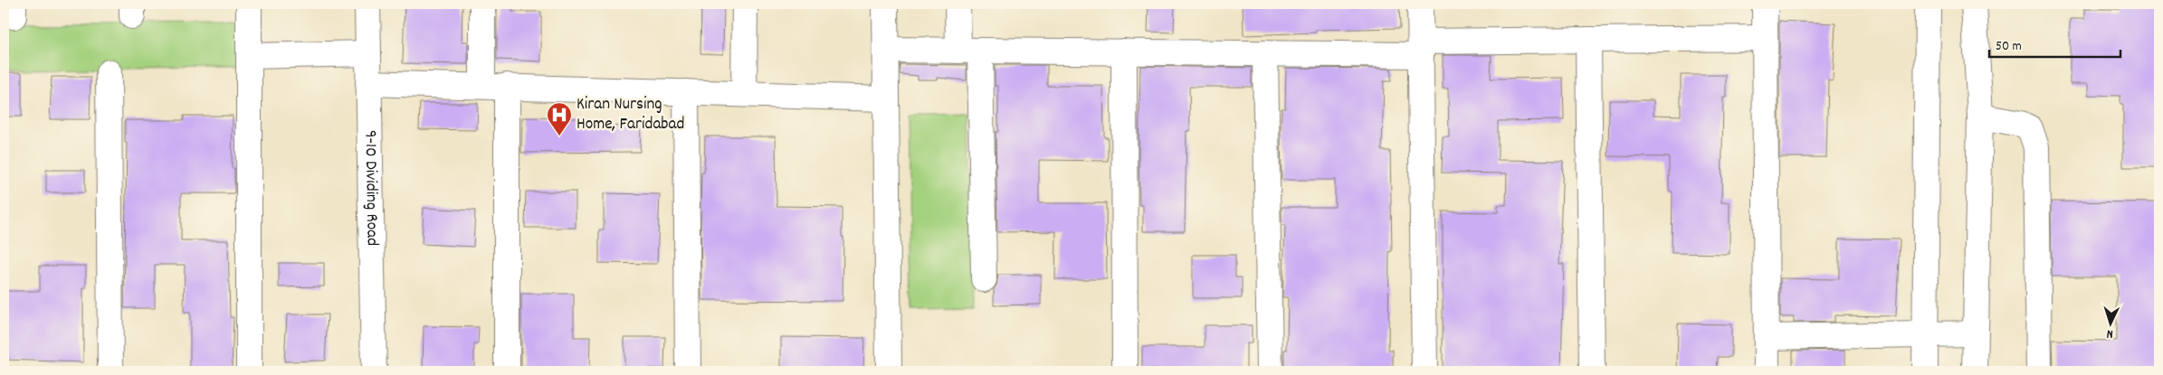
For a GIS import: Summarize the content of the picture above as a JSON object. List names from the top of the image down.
{
  "streets": {
    "street": ["9-10 Dividing Road"]
  },
  "places": {
    "hospital": ["Kiran Nursing Home, Faridabad"]
  },
  "scale_bar": "50 m",
  "north": "bottom"
}
